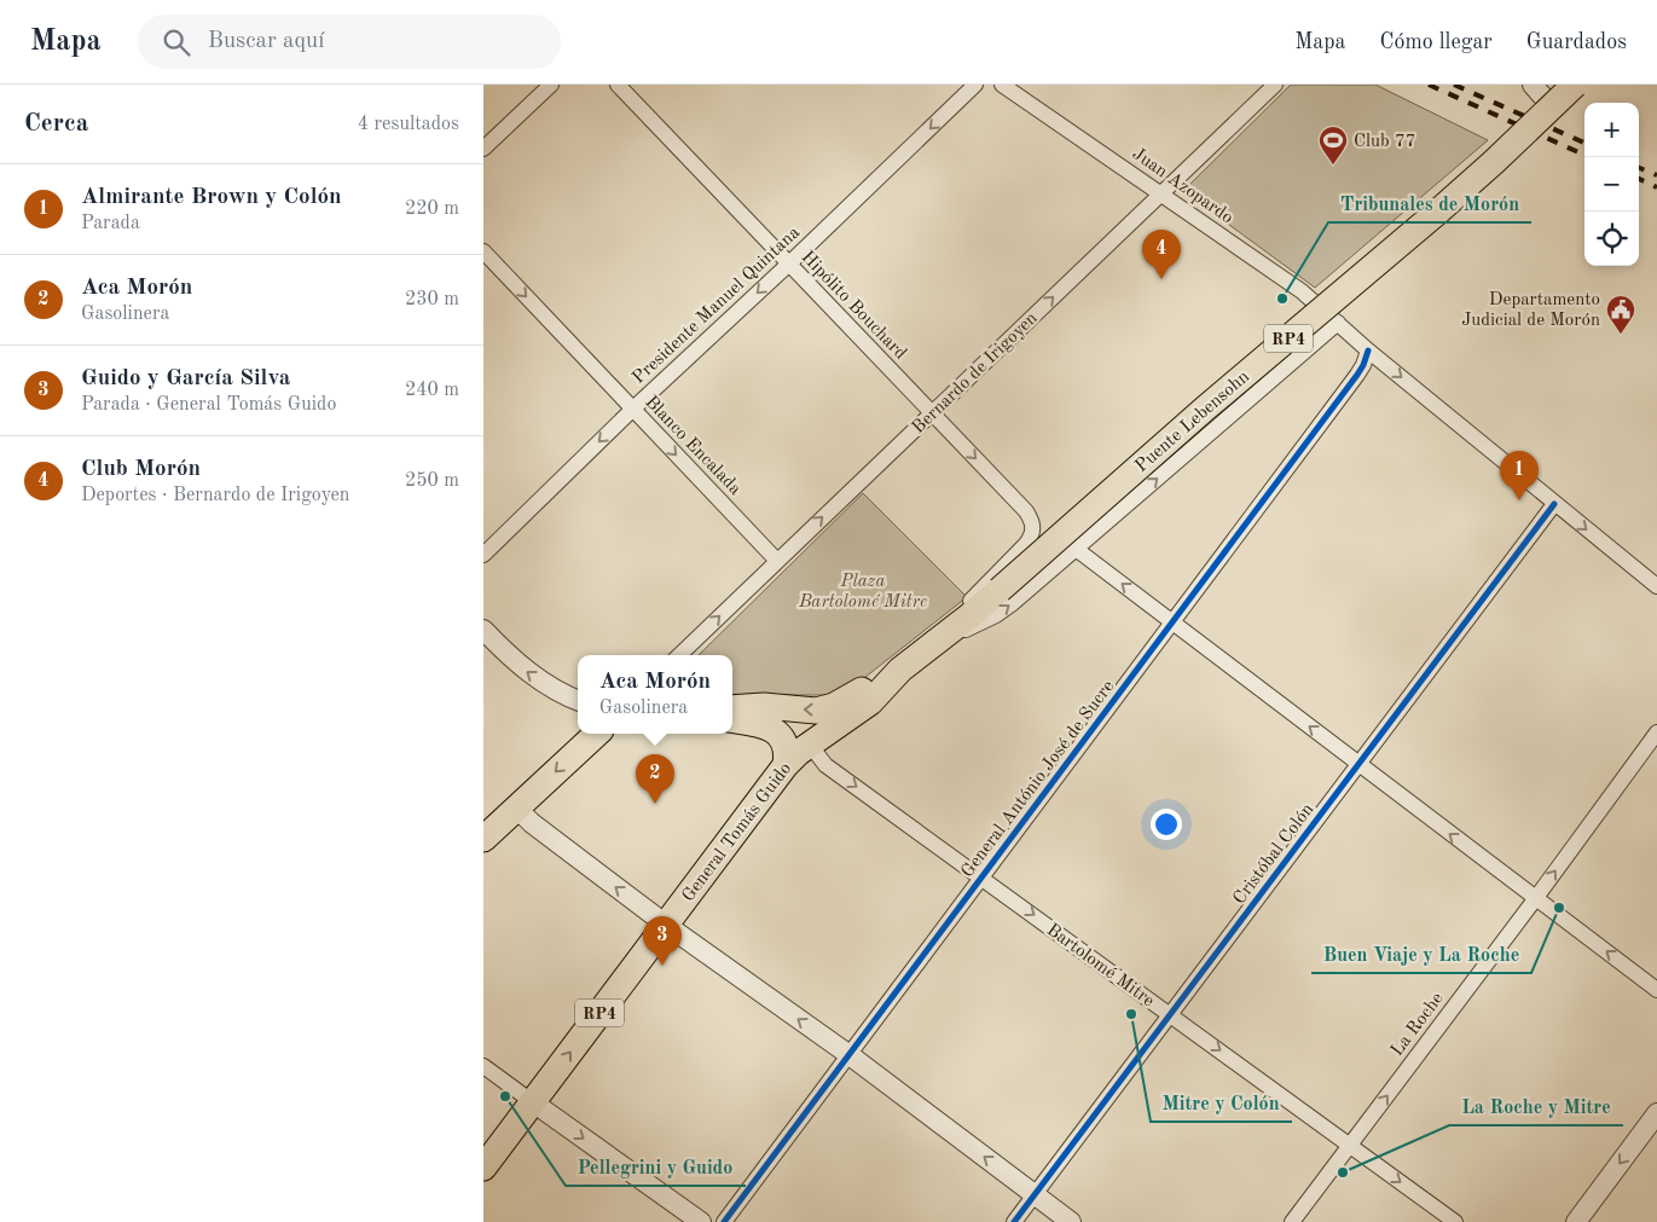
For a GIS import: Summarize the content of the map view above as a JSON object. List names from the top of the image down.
{
  "streets": {
    "main road": ["RP4", "Puente Lebensohn", "General Tomás Guido"],
    "street": [
      "Juan Azopardo",
      "Presidente Manuel Quintana",
      "Hipólito Bouchard",
      "Bernardo de Irigoyen",
      "Blanco Encalada",
      "General António José de Sucre",
      "Cristóbal Colón",
      "Bartolomé Mitre",
      "La Roche"
    ]
  },
  "crossings": [
    ["Juan Azopardo", "Bernardo de Irigoyen"],
    ["Juan Azopardo", "General António José de Sucre"],
    ["Juan Azopardo", "General Tomás Guido"],
    ["Juan Azopardo", "Cristóbal Colón"],
    ["Presidente Manuel Quintana", "Hipólito Bouchard"],
    ["Presidente Manuel Quintana", "Blanco Encalada"],
    ["Hipólito Bouchard", "Bernardo de Irigoyen"],
    ["Hipólito Bouchard", "General Tomás Guido"],
    ["RP4", "General Tomás Guido"],
    ["Bernardo de Irigoyen", "Blanco Encalada"],
    ["Puente Lebensohn", "General Tomás Guido"],
    ["General António José de Sucre", "Bartolomé Mitre"],
    ["General Tomás Guido", "Bartolomé Mitre"],
    ["Cristóbal Colón", "Bartolomé Mitre"],
    ["Bartolomé Mitre", "La Roche"]
  ],
  "one_way": [
    "Juan Azopardo",
    "Presidente Manuel Quintana",
    "Bernardo de Irigoyen",
    "Blanco Encalada",
    "General Tomás Guido",
    "Bartolomé Mitre",
    "La Roche"
  ],
  "parks": ["Plaza Bartolomé Mitre"],
  "places": {
    "sports": ["Club 77"],
    "other": [
      "Tribunales de Morón",
      "Buen Viaje y La Roche",
      "Mitre y Colón",
      "Pellegrini y Guido",
      "La Roche y Mitre"
    ],
    "public building": ["Departamento Judicial de Morón"]
  },
  "page": {
    "header": "Mapa",
    "search": "Buscar aquí",
    "nav": ["Mapa", "Cómo llegar", "Guardados"],
    "heading": ["Cerca", "4 resultados"],
    "map_buttons": ["+", "−"],
    "list": [
      {
        "mark": "1",
        "name": "Almirante Brown y Colón",
        "note": "Parada",
        "value": "220 m"
      },
      {
        "mark": "2",
        "name": "Aca Morón",
        "note": "Gasolinera",
        "value": "230 m"
      },
      {
        "mark": "3",
        "name": "Guido y García Silva",
        "note": "Parada · General Tomás Guido",
        "value": "240 m"
      },
      {
        "mark": "4",
        "name": "Club Morón",
        "note": "Deportes · Bernardo de Irigoyen",
        "value": "250 m"
      }
    ],
    "pins": [
      "4",
      "1",
      "2",
      "3"
    ],
    "popup": ["Aca Morón", "Gasolinera"]
  }
}
